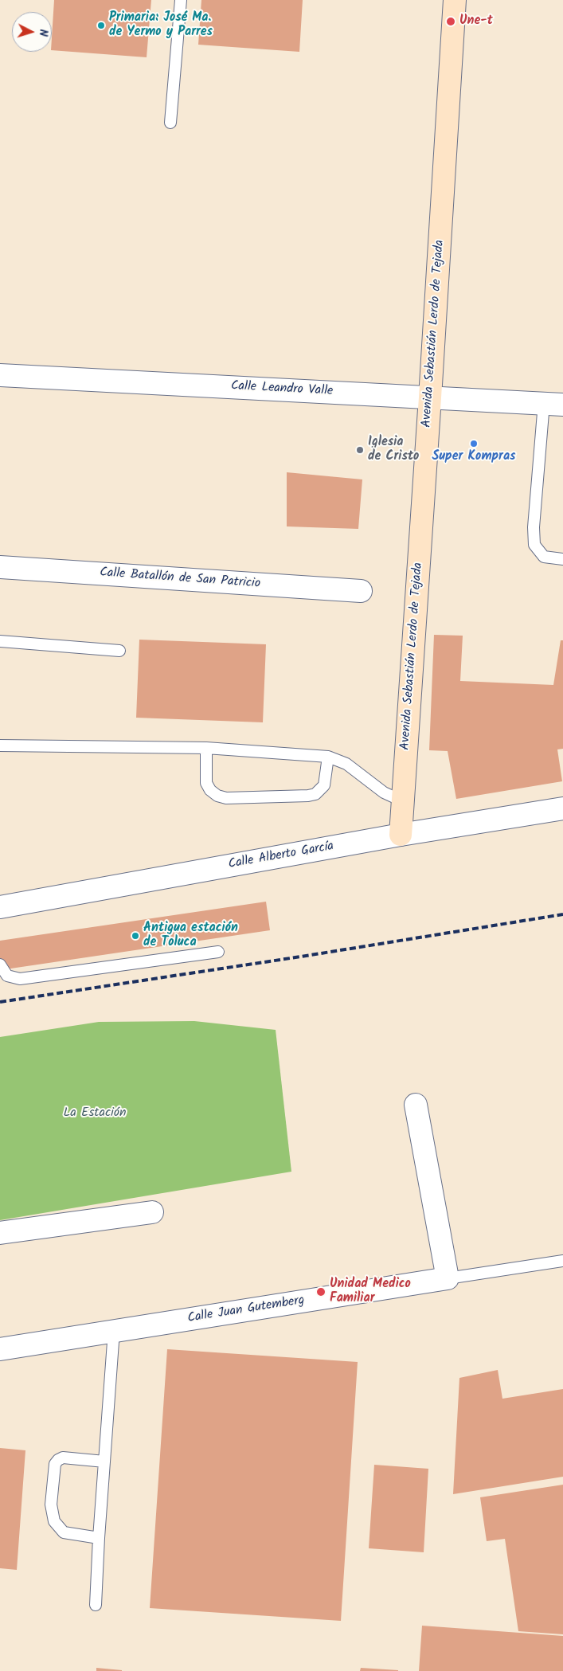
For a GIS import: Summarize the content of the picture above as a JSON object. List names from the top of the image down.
{
  "streets": {
    "main road": ["Avenida Sebastián Lerdo de Tejada"],
    "street": [
      "Calle Leandro Valle",
      "Calle Batallón de San Patricio",
      "Calle Alberto García",
      "Calle Juan Gutemberg"
    ]
  },
  "crossings": [
    ["Avenida Sebastián Lerdo de Tejada", "Calle Leandro Valle"],
    ["Avenida Sebastián Lerdo de Tejada", "Calle Alberto García"]
  ],
  "parks": ["La Estación"],
  "places": [
    "Une-t",
    "Primaria: José Ma. de Yermo y Parres",
    "Super Kompras",
    "Iglesia de Cristo",
    "Antigua estación de Toluca",
    "Unidad Medico Familiar"
  ],
  "north": "right"
}
